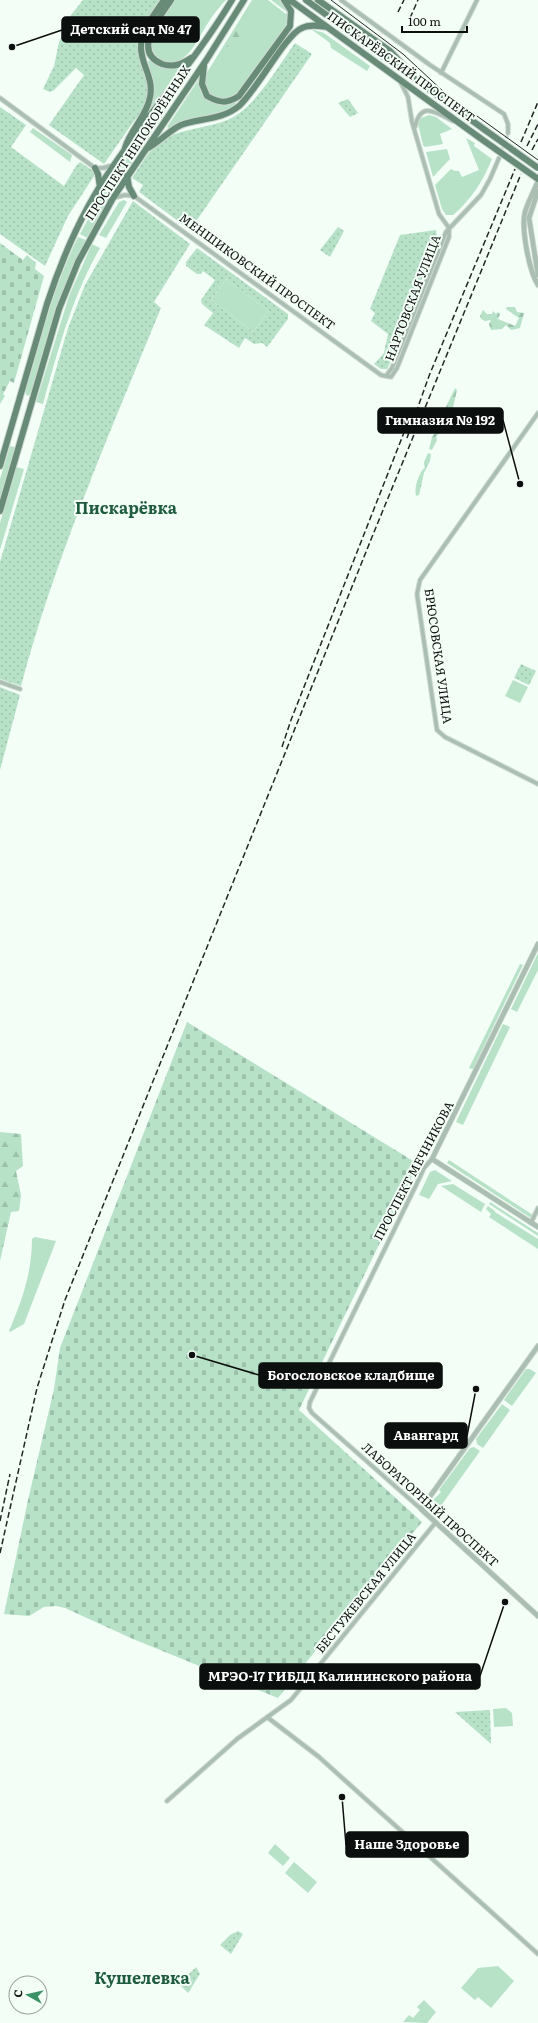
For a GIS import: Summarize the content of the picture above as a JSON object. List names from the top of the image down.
{
  "streets": {
    "main road": ["ПИСКАРЁВСКИЙ ПРОСПЕКТ", "ПРОСПЕКТ НЕПОКОРЁННЫХ"],
    "street": [
      "МЕНШИКОВСКИЙ ПРОСПЕКТ",
      "НАРТОВСКАЯ УЛИЦА",
      "БРЮСОВСКАЯ УЛИЦА",
      "ПРОСПЕКТ МЕЧНИКОВА",
      "ЛАБОРАТОРНЫЙ ПРОСПЕКТ",
      "БЕСТУЖЕВСКАЯ УЛИЦА"
    ]
  },
  "crossings": [
    ["МЕНШИКОВСКИЙ ПРОСПЕКТ", "НАРТОВСКАЯ УЛИЦА"],
    ["ПРОСПЕКТ МЕЧНИКОВА", "ЛАБОРАТОРНЫЙ ПРОСПЕКТ"],
    ["ЛАБОРАТОРНЫЙ ПРОСПЕКТ", "БЕСТУЖЕВСКАЯ УЛИЦА"]
  ],
  "districts": ["Пискарёвка", "Кушелевка"],
  "places": [
    "Детский сад № 47",
    "Гимназия № 192",
    "Богословское кладбище",
    "Авангард",
    "МРЭО-17 ГИБДД Калининского района",
    "Наше Здоровье"
  ],
  "scale_bar": "100 m",
  "north": "left"
}
